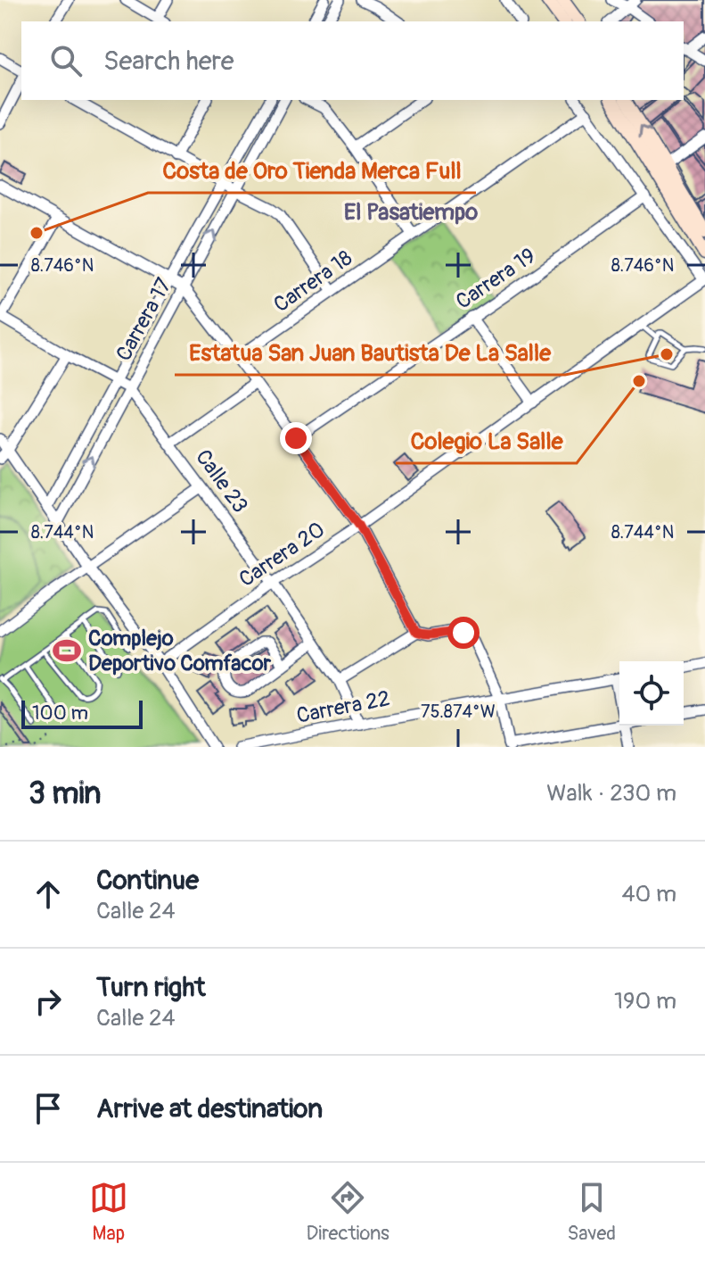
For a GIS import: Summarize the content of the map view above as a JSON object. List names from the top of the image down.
{
  "streets": {
    "street": [
      "Carrera 19",
      "Carrera 18",
      "Carrera 17",
      "Calle 23",
      "Carrera 20",
      "Carrera 22"
    ]
  },
  "crossings": [
    ["Carrera 17", "Calle 23"],
    ["Calle 23", "Carrera 20"],
    ["Calle 23", "Carrera 22"]
  ],
  "districts": ["El Pasatiempo"],
  "places": {
    "other": ["Costa de Oro Tienda Merca Full", "Estatua San Juan Bautista De La Salle", "Colegio La Salle"],
    "sports": ["Complejo Deportivo Comfacor"]
  },
  "scale_bar": "100 m",
  "page": {
    "search": "Search here",
    "scale": "100 m",
    "heading": ["3 min", "Walk · 230 m"],
    "list": [
      ["Continue", "Calle 24", "40 m"],
      ["Turn right", "Calle 24", "190 m"],
      "Arrive at destination"
    ],
    "nav": ["Map", "Directions", "Saved"]
  },
  "coordinates": ["8.746°N", "8.744°N", "75.874°W"]
}
